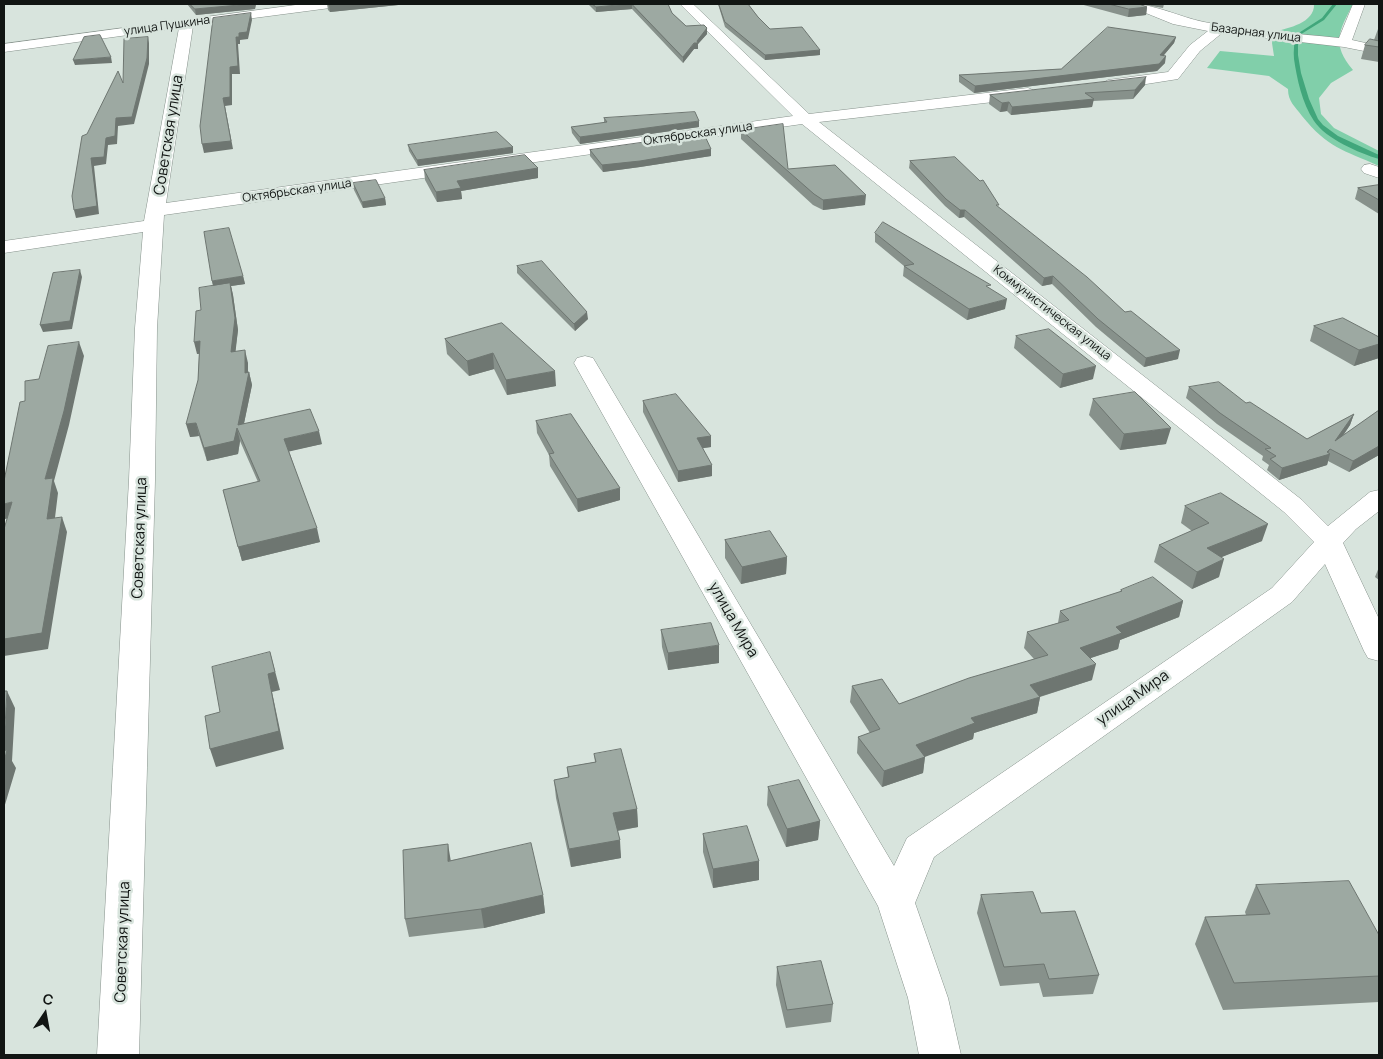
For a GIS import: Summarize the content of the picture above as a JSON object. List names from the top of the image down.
{
  "streets": {
    "street": [
      "улица Пушкина",
      "Базарная улица",
      "Октябрьская улица",
      "Советская улица",
      "Коммунистическая улица",
      "улица Мира"
    ]
  },
  "crossings": [
    ["улица Пушкина", "Советская улица"],
    ["Октябрьская улица", "Советская улица"],
    ["Октябрьская улица", "Коммунистическая улица"],
    ["Коммунистическая улица", "улица Мира"]
  ],
  "north": "top"
}
